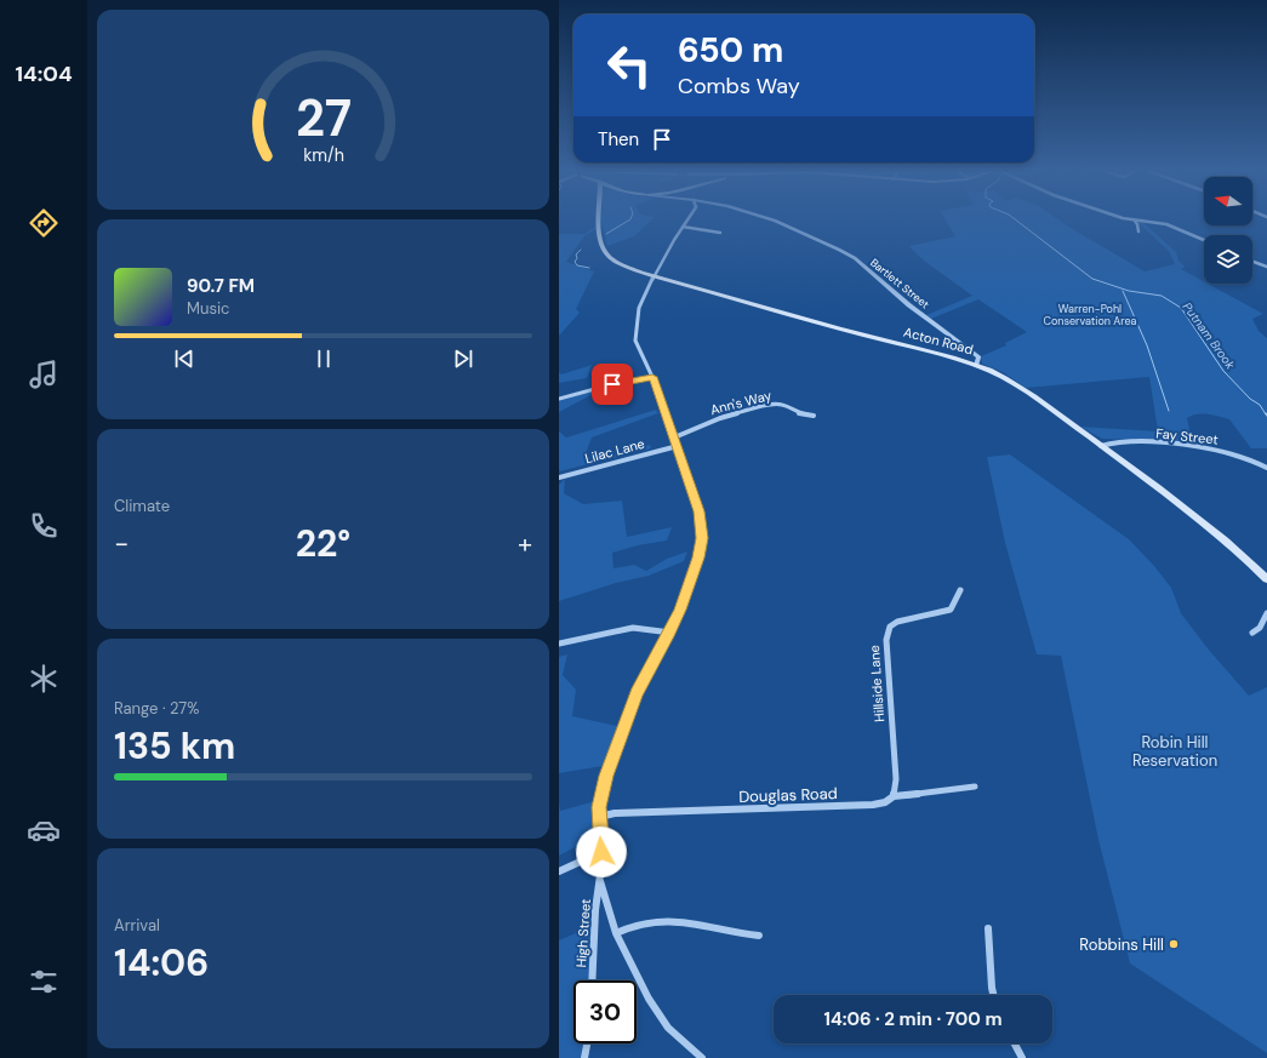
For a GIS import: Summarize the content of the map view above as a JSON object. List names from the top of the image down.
{
  "streets": {
    "main road": ["Acton Road"],
    "street": [
      "Bartlett Street",
      "Ann's Way",
      "Fay Street",
      "Lilac Lane",
      "Hillside Lane",
      "Douglas Road",
      "High Street"
    ]
  },
  "crossings": [
    ["Bartlett Street", "Acton Road"],
    ["Acton Road", "Fay Street"],
    ["Acton Road", "High Street"],
    ["Ann's Way", "High Street"],
    ["Lilac Lane", "High Street"],
    ["Hillside Lane", "Douglas Road"],
    ["Douglas Road", "High Street"]
  ],
  "water": ["Putnam Brook"],
  "parks": ["Warren-Pohl Conservation Area", "Robin Hill Reservation"],
  "places": ["Robbins Hill"],
  "north": "left",
  "page": {
    "tabs": "14:04",
    "turn": ["650 m", "Combs Way"],
    "then": "Then",
    "song": ["90.7 FM", "Music"],
    "tile": [
      "Climate",
      ["Range · 27%", "135 km"],
      ["Arrival", "14:06"]
    ],
    "heat": ["−", "22°", "+"],
    "limit": "30",
    "trip": "14:06 · 2 min · 700 m",
    "gauge": ["27", "km/h"]
  }
}
